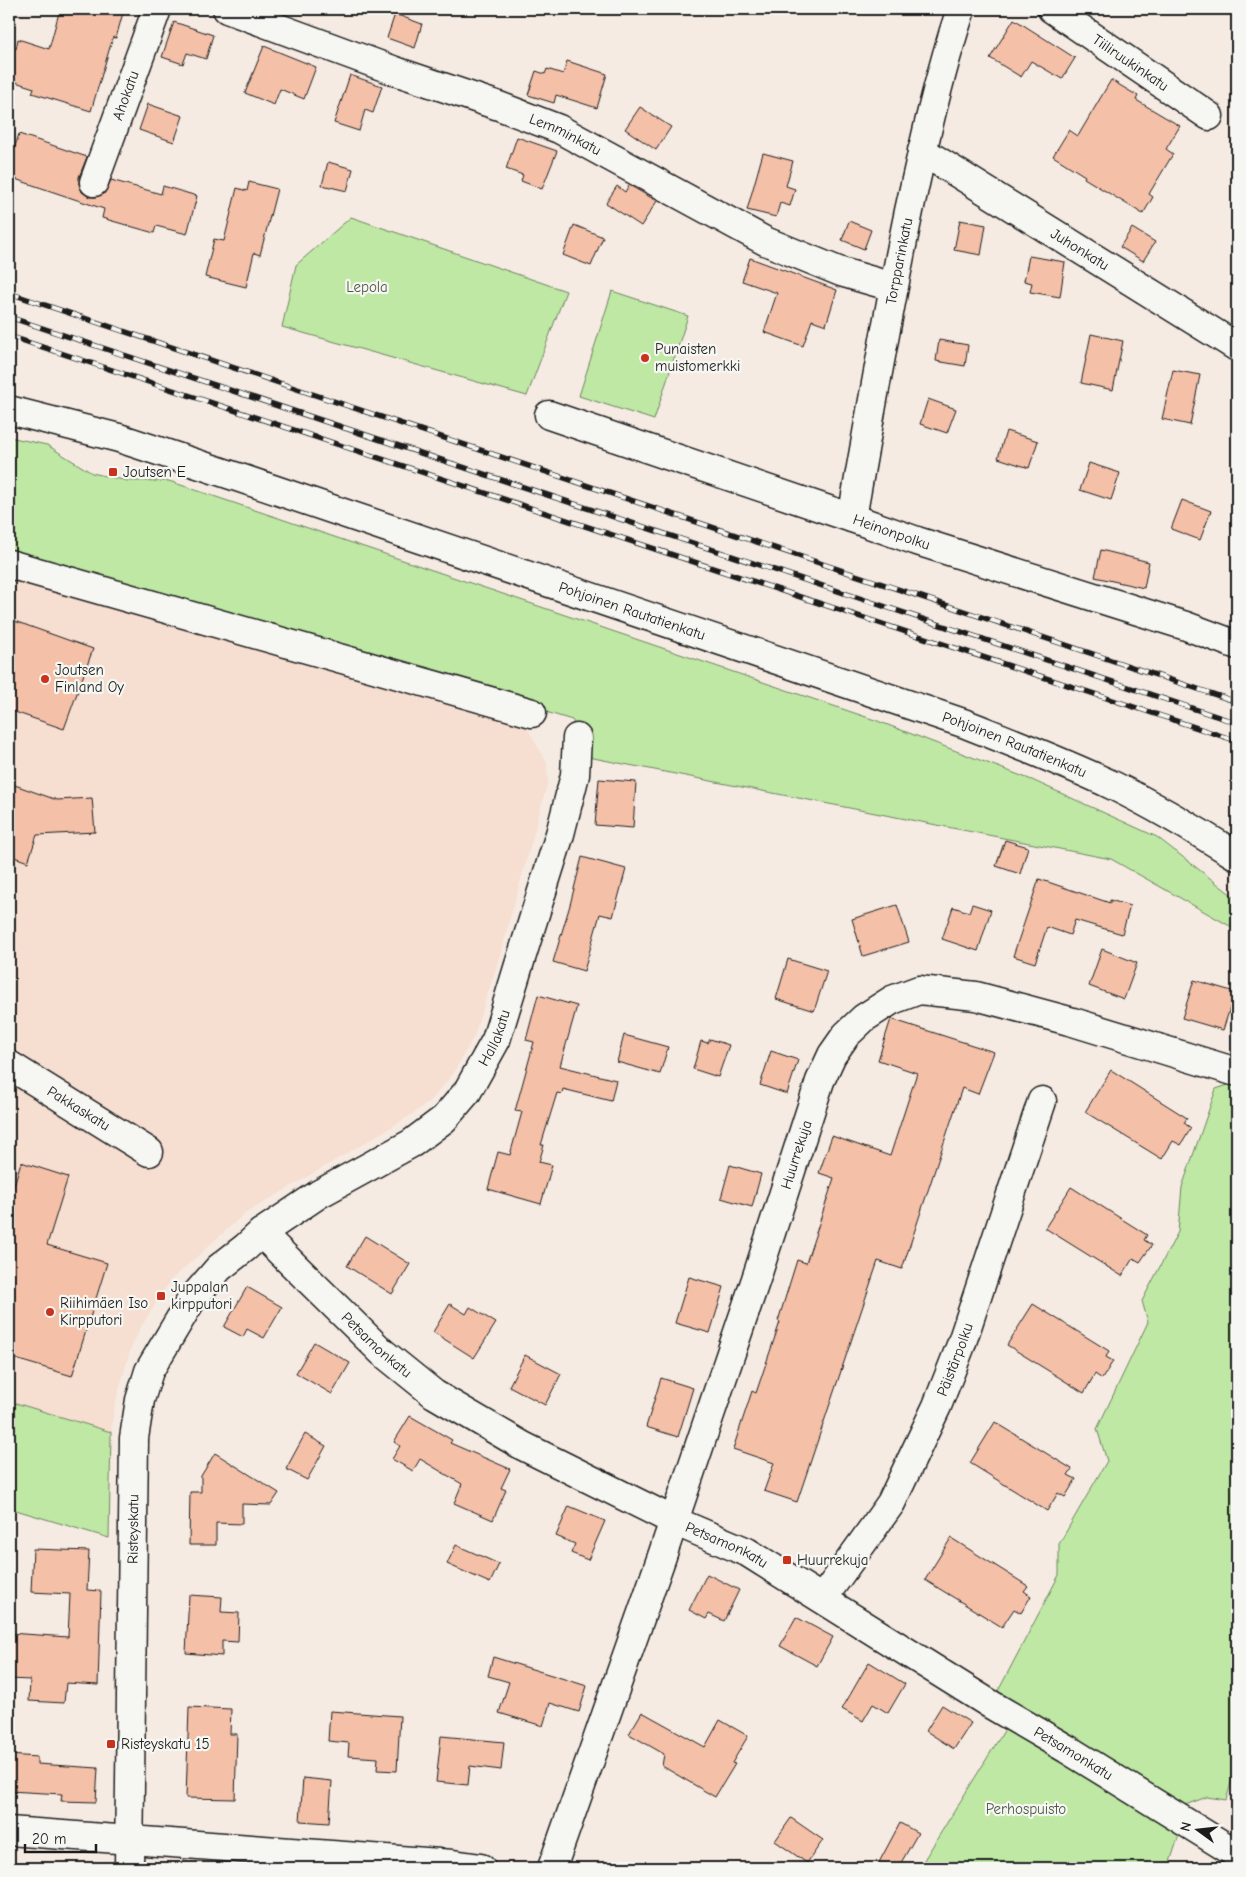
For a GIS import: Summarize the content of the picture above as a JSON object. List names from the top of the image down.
{
  "streets": {
    "street": [
      "Tiiliruukinkatu",
      "Ahokatu",
      "Lemminkatu",
      "Juhonkatu",
      "Torpparinkatu",
      "Heinonpolku",
      "Pohjoinen Rautatienkatu",
      "Hallakatu",
      "Pakkaskatu",
      "Huurrekuja",
      "Petsamonkatu",
      "Päistärpolku",
      "Risteyskatu"
    ]
  },
  "crossings": [
    ["Lemminkatu", "Torpparinkatu"],
    ["Juhonkatu", "Torpparinkatu"],
    ["Torpparinkatu", "Heinonpolku"],
    ["Hallakatu", "Petsamonkatu"],
    ["Hallakatu", "Risteyskatu"],
    ["Huurrekuja", "Petsamonkatu"],
    ["Petsamonkatu", "Päistärpolku"],
    ["Petsamonkatu", "Risteyskatu"]
  ],
  "parks": ["Lepola", "Perhospuisto"],
  "places": {
    "other": ["Punaisten muistomerkki", "Joutsen Finland Oy", "Riihimäen Iso Kirpputori"],
    "transit": [
      "Joutsen E",
      "Juppalan kirpputori",
      "Huurrekuja",
      "Risteyskatu 15"
    ]
  },
  "scale_bar": "20 m",
  "north": "left"
}
